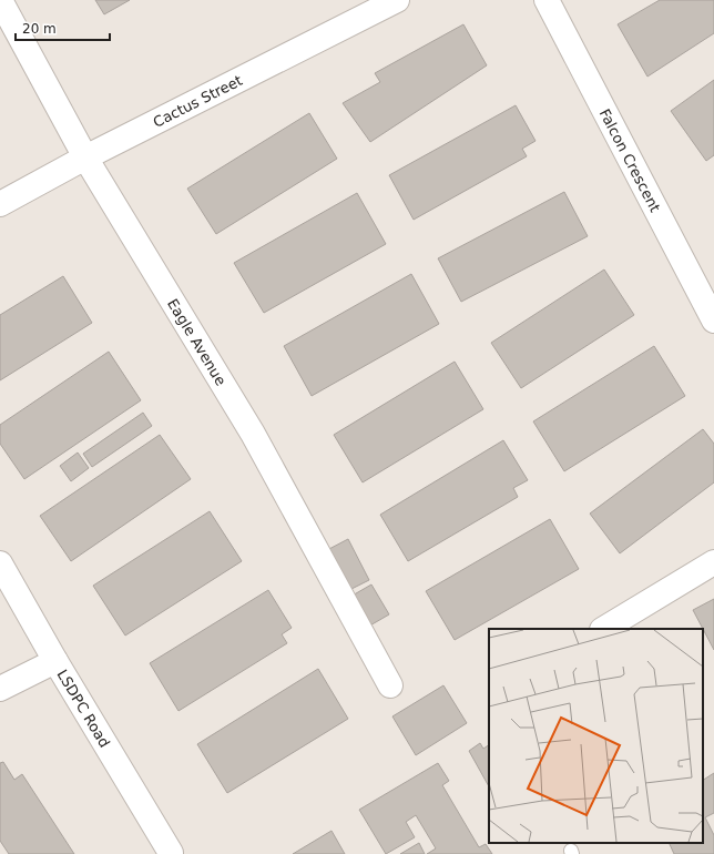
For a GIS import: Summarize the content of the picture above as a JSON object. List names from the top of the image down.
{
  "streets": {
    "street": [
      "Cactus Street",
      "Falcon Crescent",
      "Eagle Avenue",
      "LSDPC Road"
    ]
  },
  "crossings": [
    ["Cactus Street", "Eagle Avenue"]
  ],
  "scale_bar": "20 m"
}
